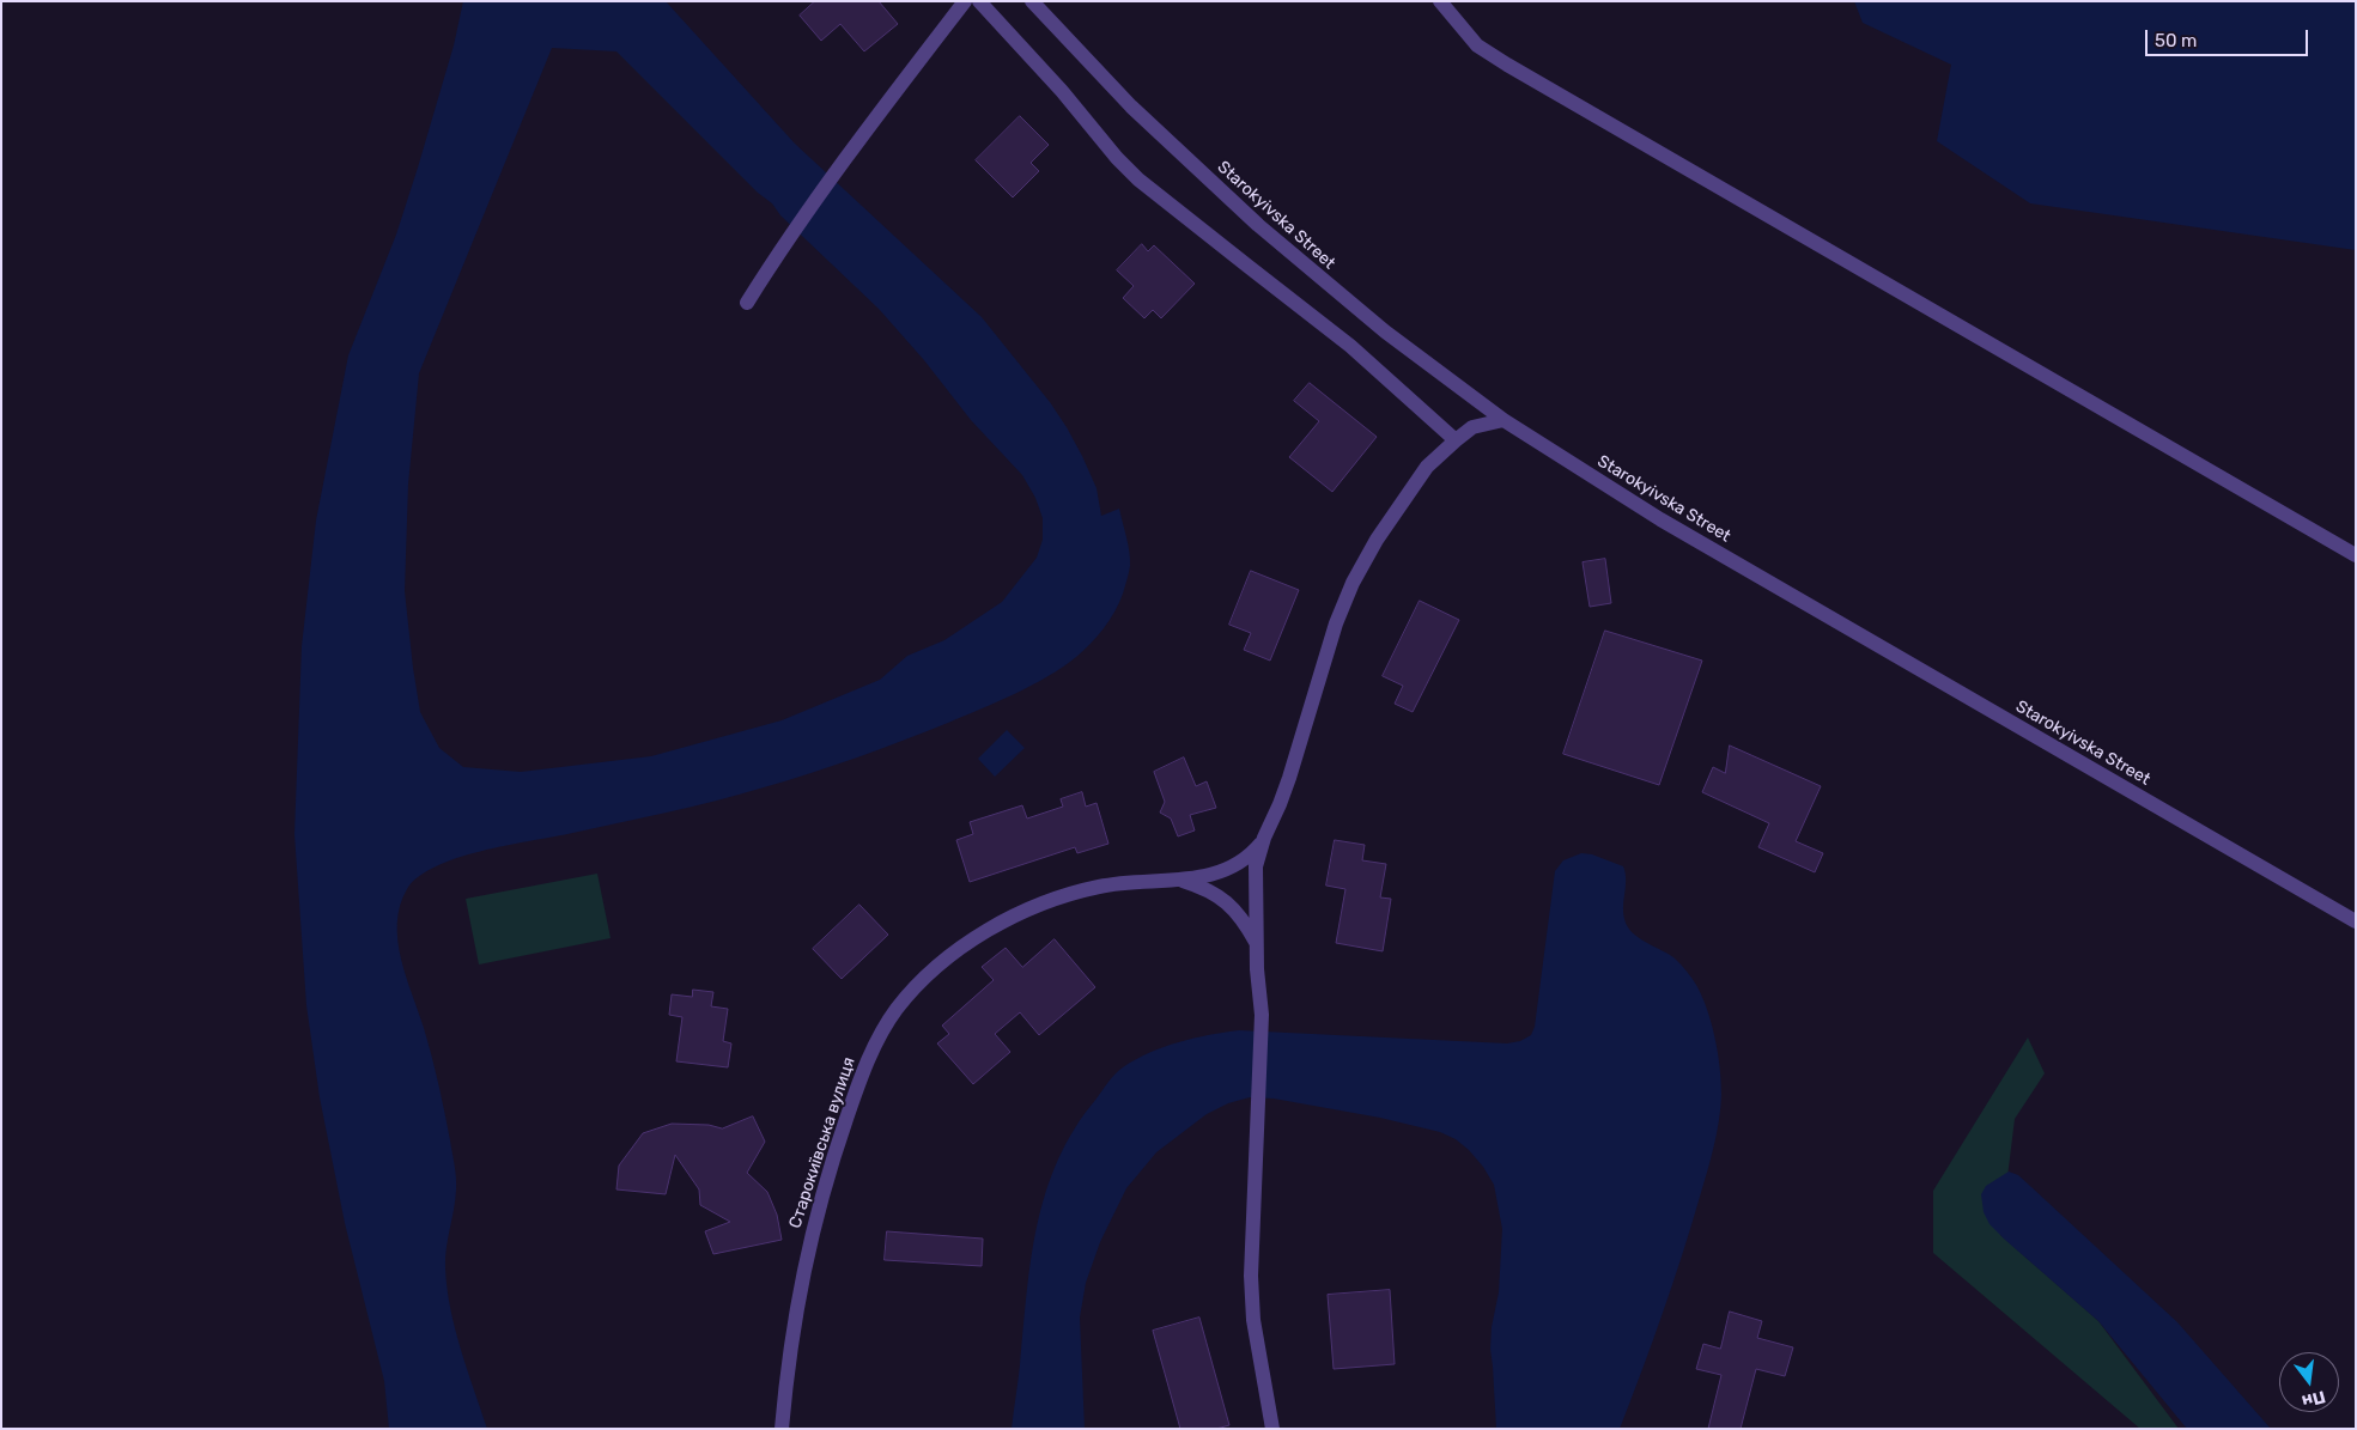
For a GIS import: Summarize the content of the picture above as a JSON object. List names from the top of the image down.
{
  "streets": {
    "street": ["Starokyivska Street", "Старокиївська вулиця"]
  },
  "scale_bar": "50 m",
  "north": "bottom"
}
